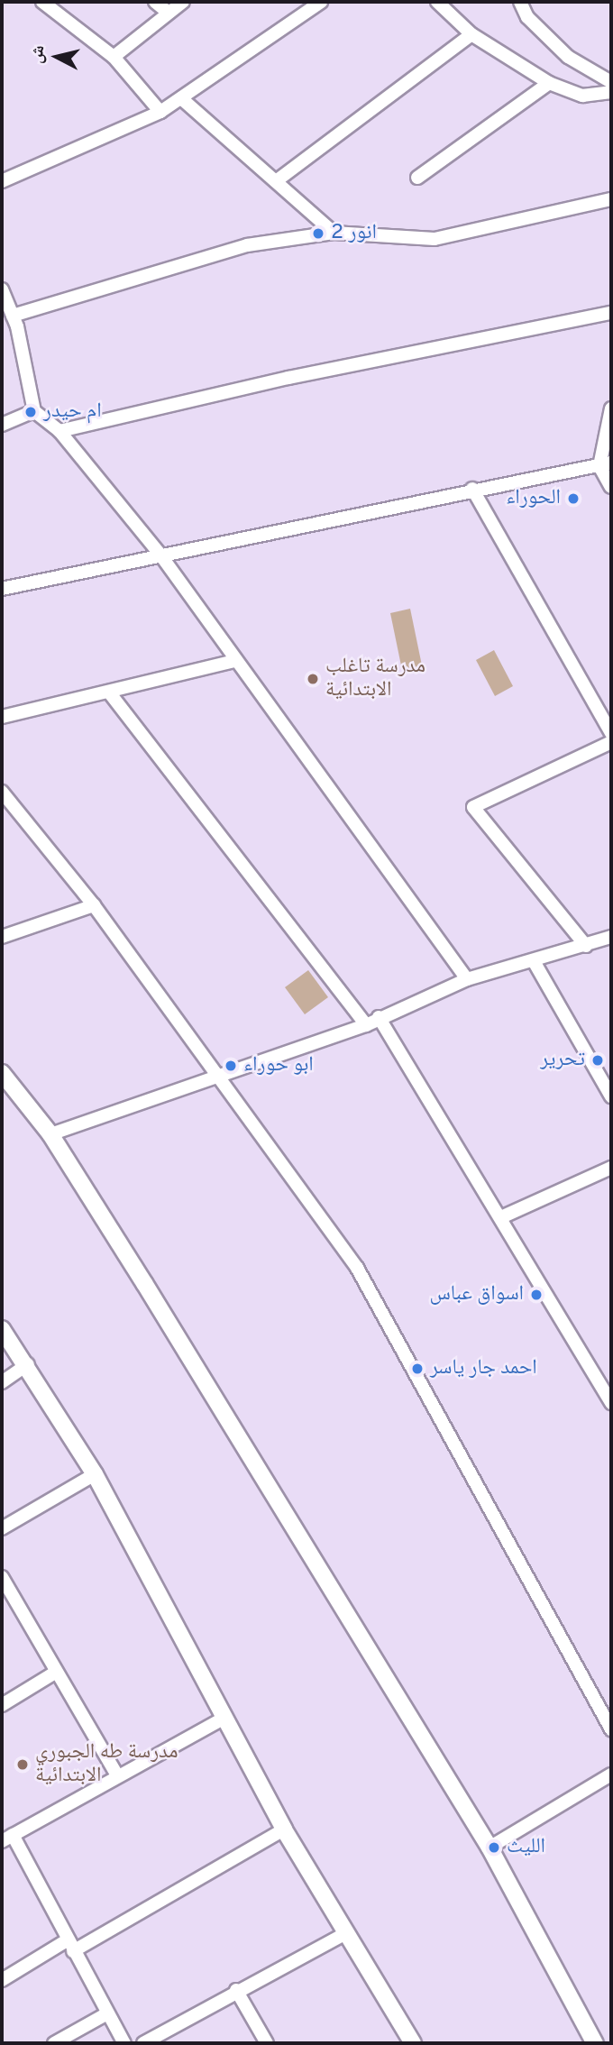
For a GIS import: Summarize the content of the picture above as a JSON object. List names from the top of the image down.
{
  "places": [
    "انور 2",
    "ام حيدر",
    "الحوراء",
    "مدرسة تاغلب الابتدائية",
    "تحرير",
    "ابو حوراء",
    "اسواق عباس",
    "احمد جار ياسر",
    "مدرسة طه الجبوري الابتدائية",
    "الليث"
  ],
  "north": "left"
}
